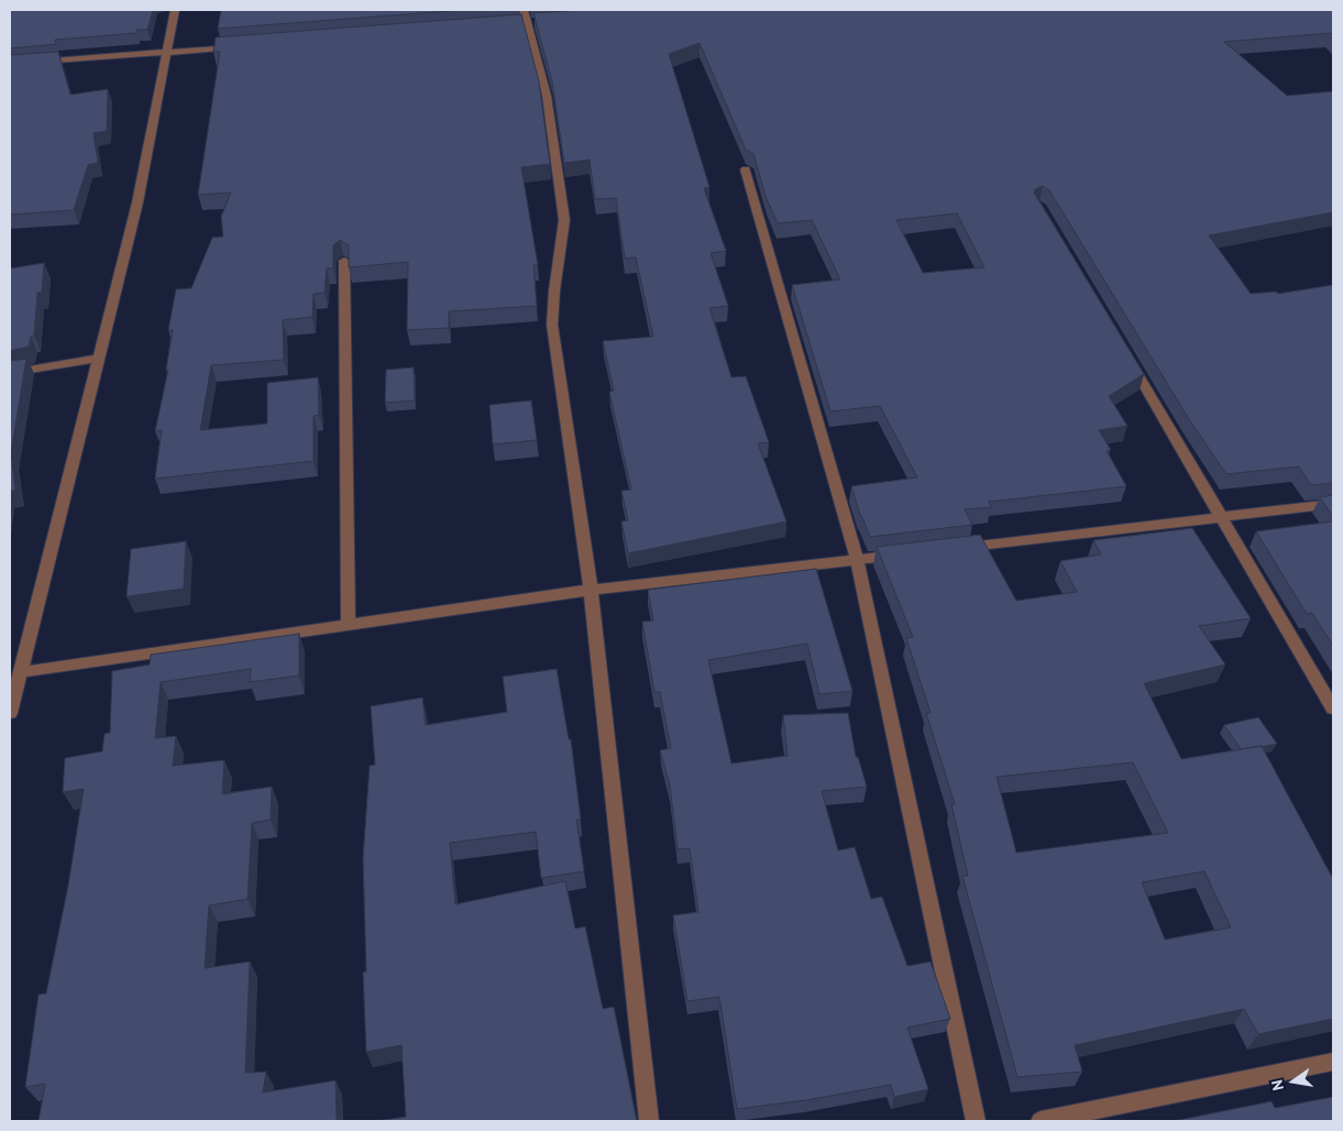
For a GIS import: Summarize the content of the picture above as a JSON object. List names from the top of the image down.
{
  "north": "left"
}
